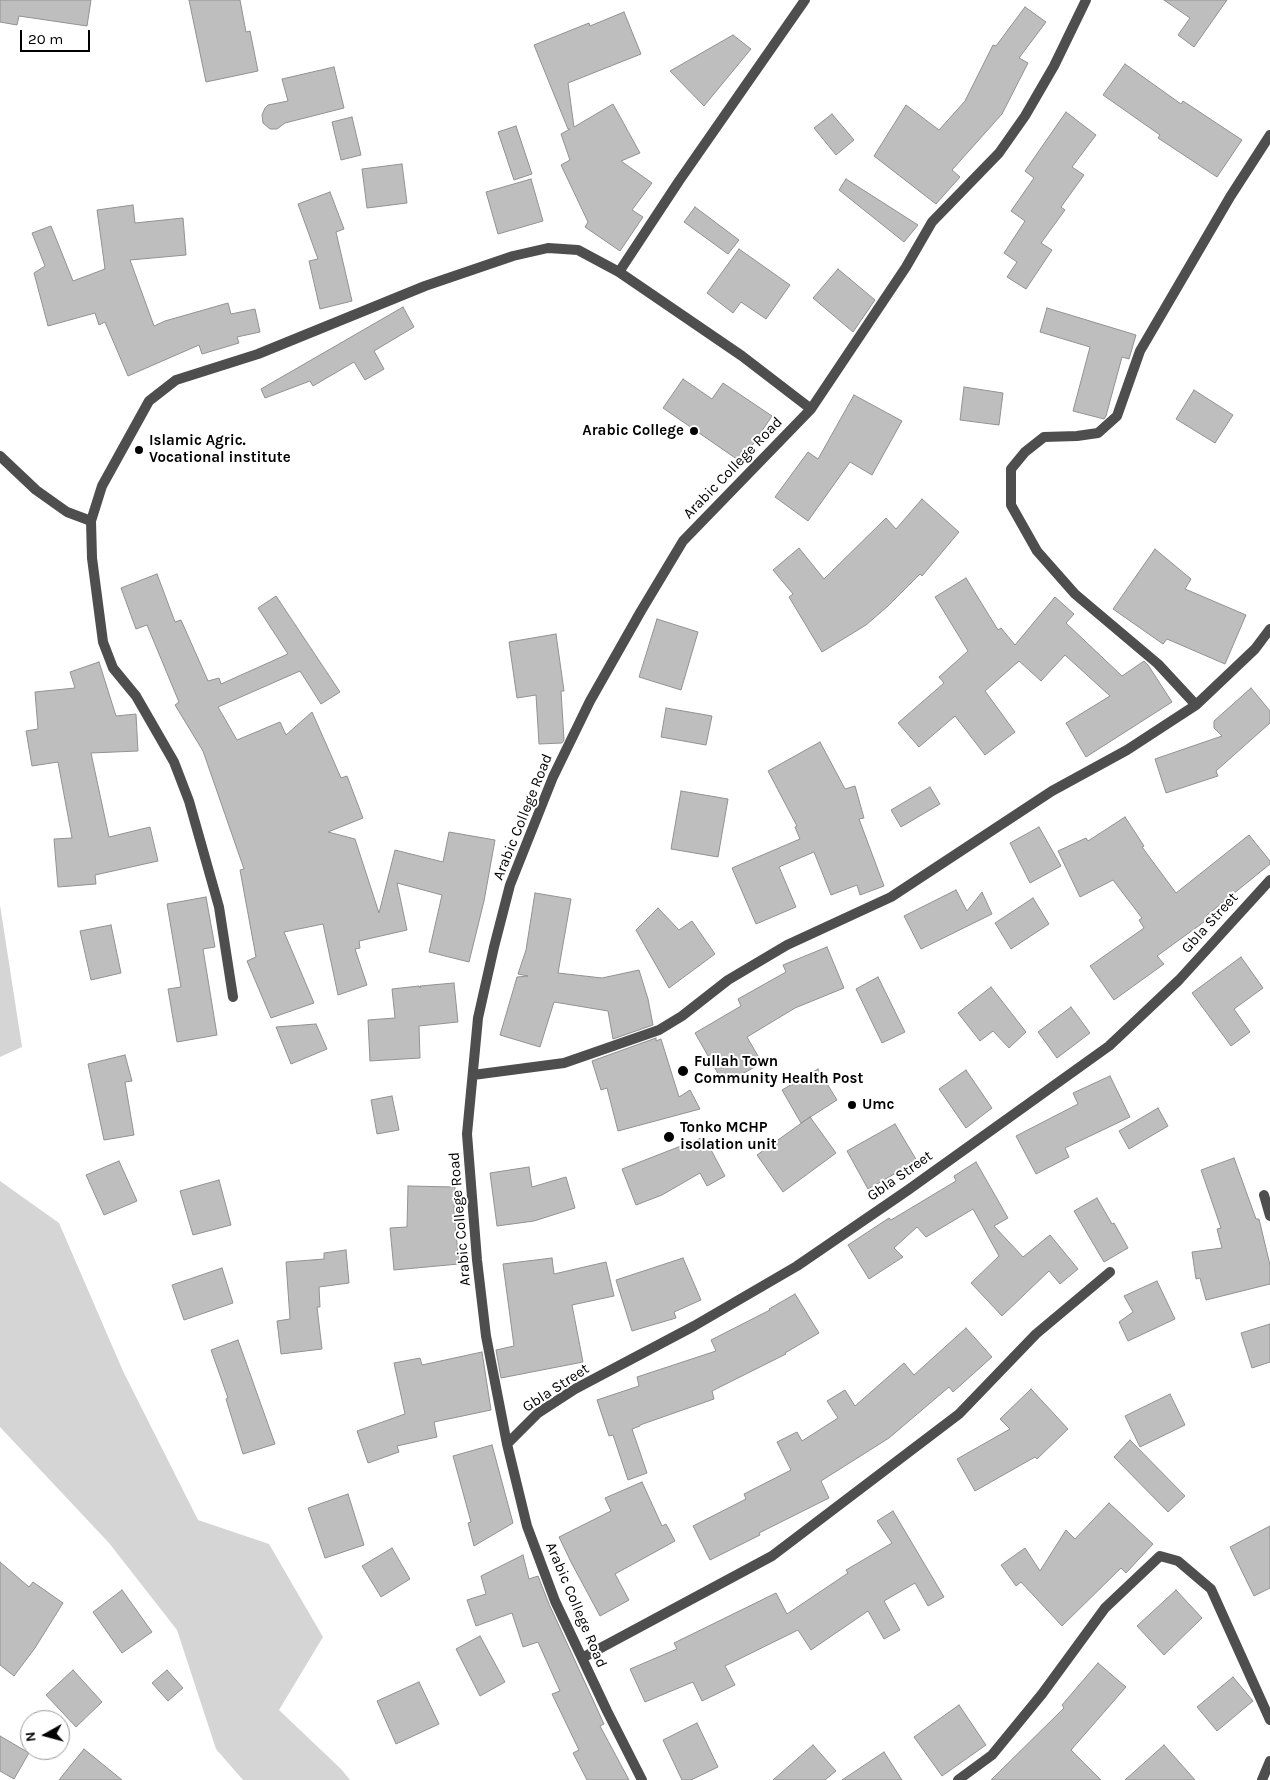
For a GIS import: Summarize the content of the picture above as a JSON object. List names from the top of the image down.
{
  "streets": {
    "street": ["Arabic College Road", "Gbla Street"]
  },
  "crossings": [
    ["Arabic College Road", "Gbla Street"]
  ],
  "places": [
    "Arabic College",
    "Islamic Agric. Vocational institute",
    "Fullah Town Community Health Post",
    "Umc",
    "Tonko MCHP isolation unit"
  ],
  "scale_bar": "20 m",
  "north": "left"
}
